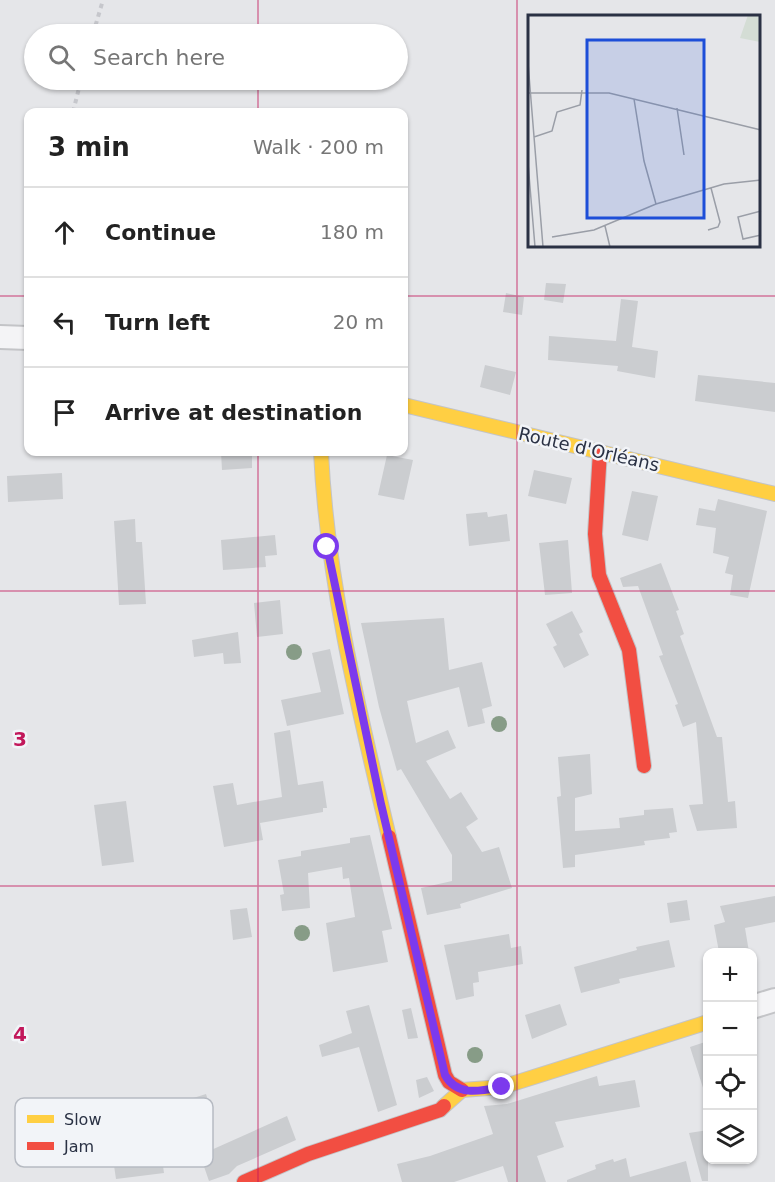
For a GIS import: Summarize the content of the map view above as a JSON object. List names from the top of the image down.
{
  "streets": {
    "street": ["Route d'Orléans"]
  },
  "legend": ["Slow", "Jam"],
  "page": {
    "search": "Search here",
    "heading": ["3 min", "Walk · 200 m"],
    "list": [
      ["Continue", "180 m"],
      ["Turn left", "20 m"],
      "Arrive at destination"
    ],
    "map_buttons": ["+", "−"]
  },
  "grid": {
    "rows": ["3", "4"]
  }
}
